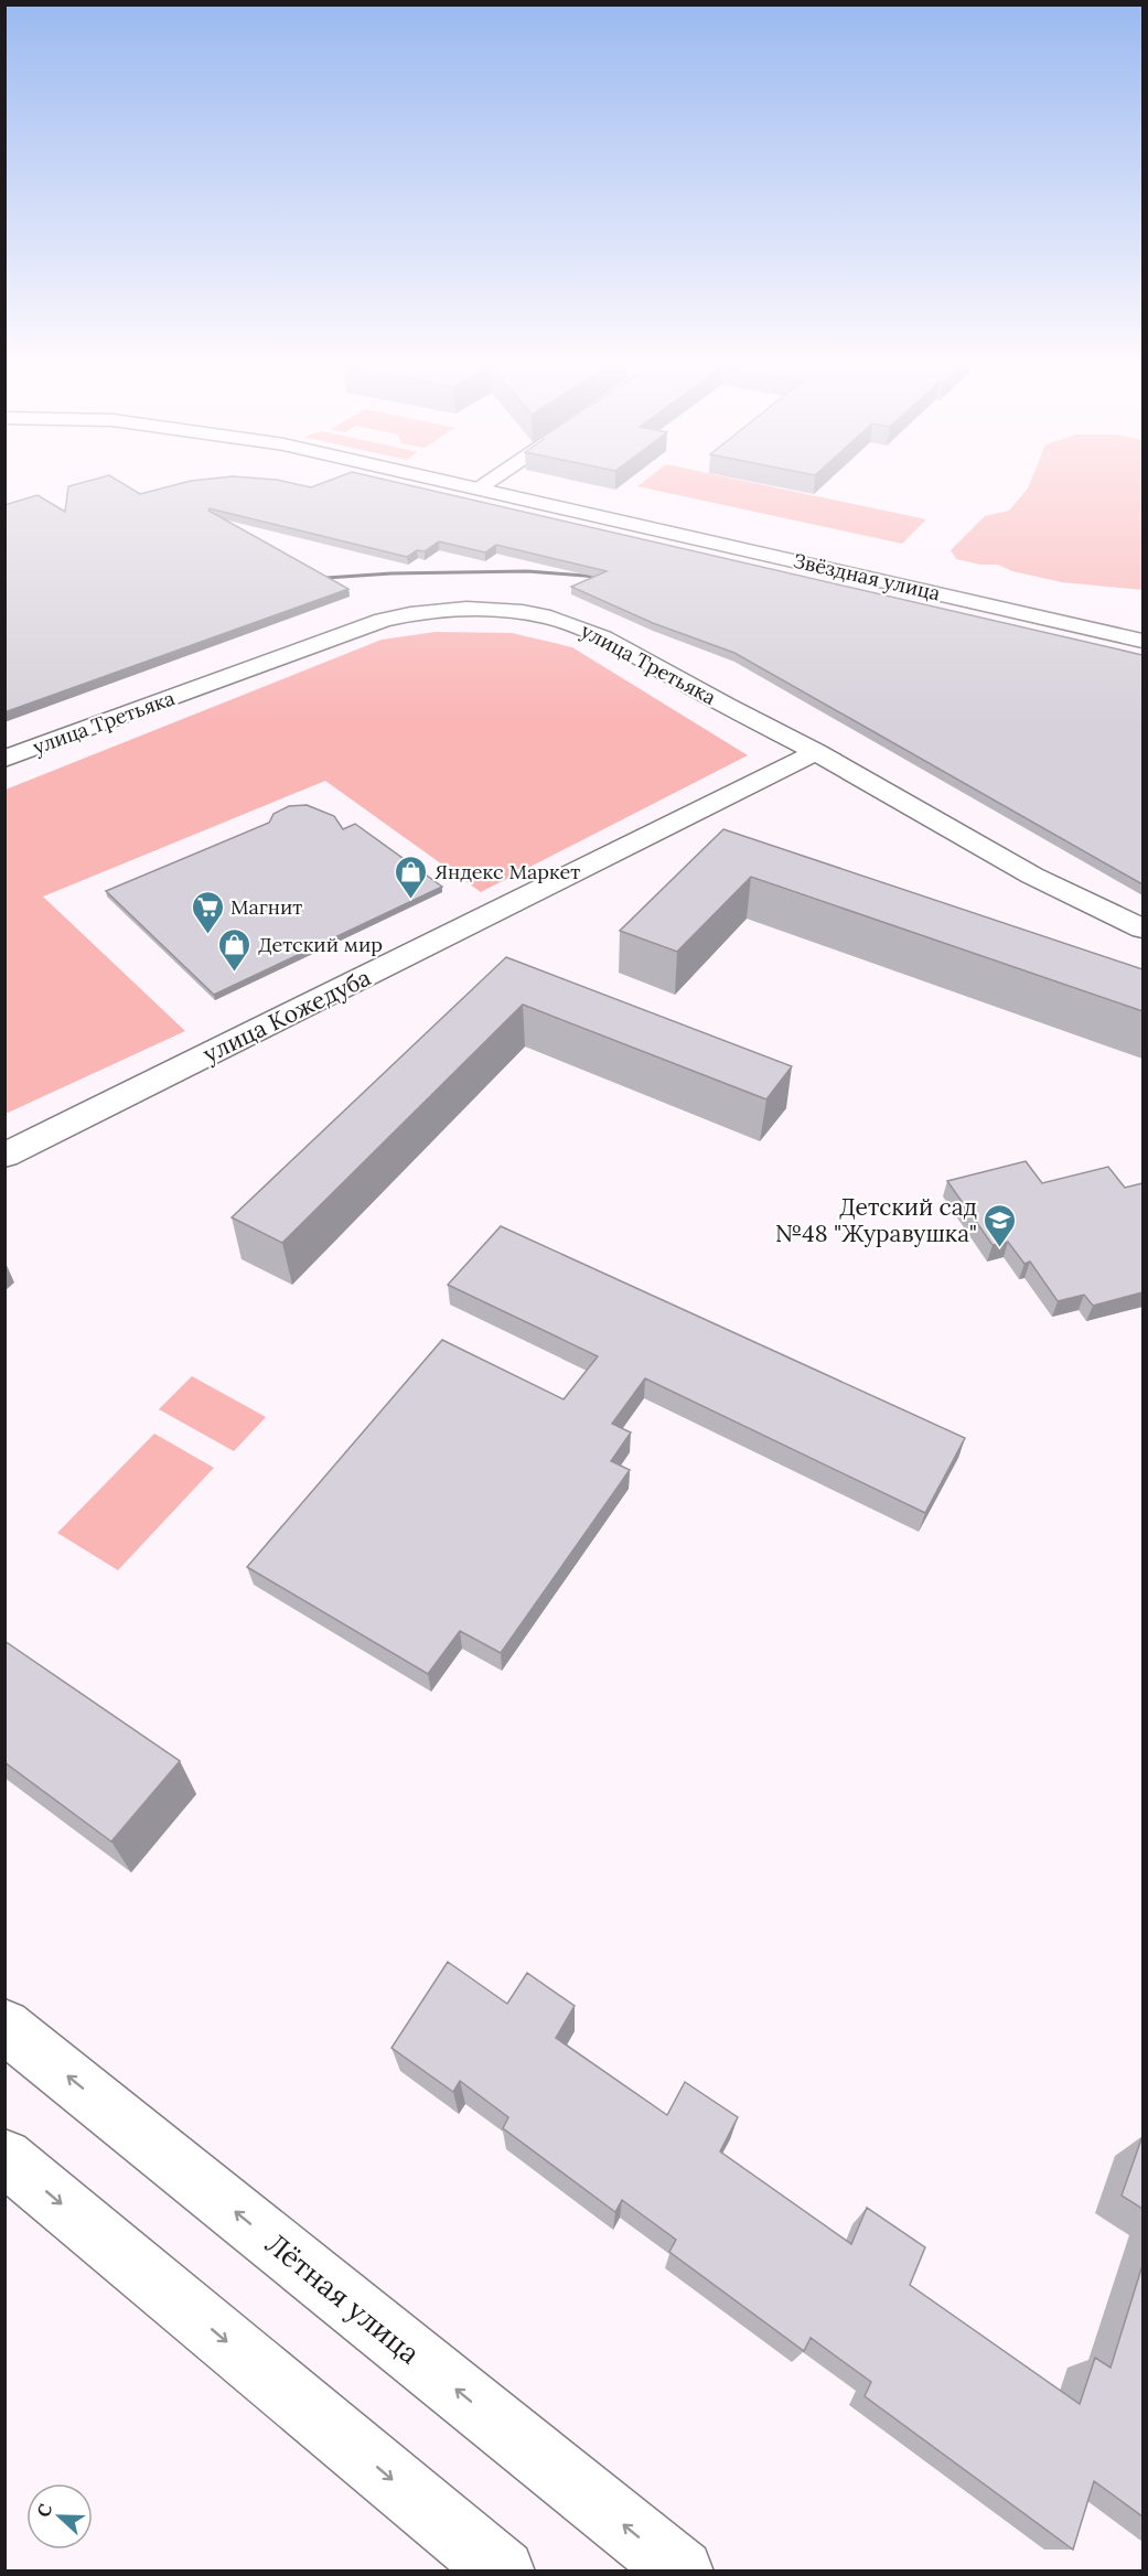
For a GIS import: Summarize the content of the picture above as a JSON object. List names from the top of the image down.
{
  "streets": {
    "street": [
      "Звёздная улица",
      "улица Третьяка",
      "улица Кожедуба",
      "Лётная улица"
    ]
  },
  "crossings": [
    ["улица Третьяка", "улица Кожедуба"]
  ],
  "places": {
    "shop": ["Яндекс Маркет", "Детский мир"],
    "supermarket": ["Магнит"],
    "school or university": ["Детский сад №48 \"Журавушка\""]
  },
  "north": "left"
}
